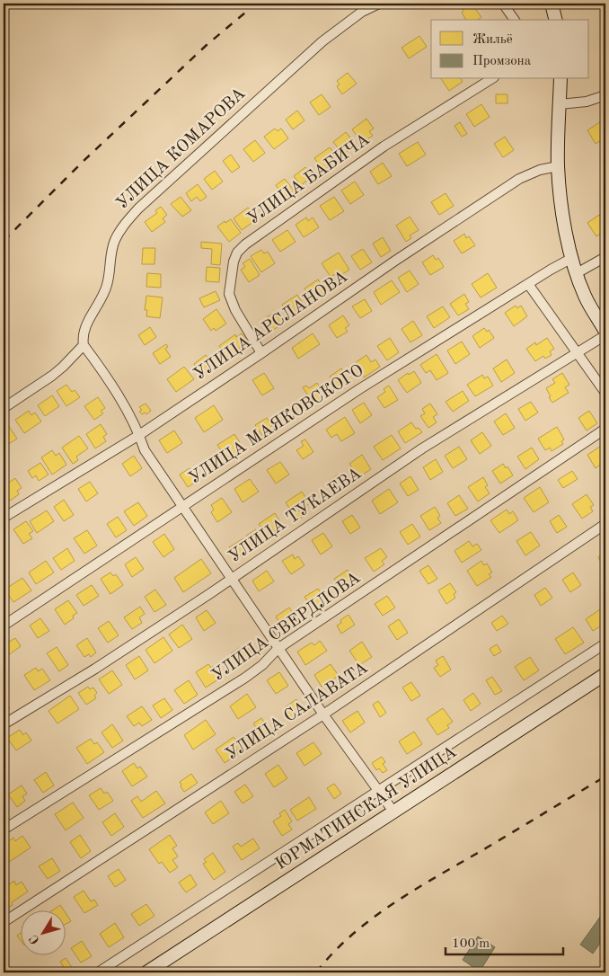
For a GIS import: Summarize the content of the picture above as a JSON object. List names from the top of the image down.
{
  "streets": {
    "main road": ["ЮРМАТИНСКАЯ УЛИЦА"],
    "street": [
      "УЛИЦА КОМАРОВА",
      "УЛИЦА БАБИЧА",
      "УЛИЦА АРСЛАНОВА",
      "УЛИЦА МАЯКОВСКОГО",
      "УЛИЦА ТУКАЕВА",
      "УЛИЦА СВЕРДЛОВА",
      "УЛИЦА САЛАВАТА"
    ]
  },
  "crossings": [
    ["УЛИЦА БАБИЧА", "УЛИЦА АРСЛАНОВА"]
  ],
  "legend": ["Жильё", "Промзона"],
  "scale_bar": "100 m",
  "north": "bottom left"
}
